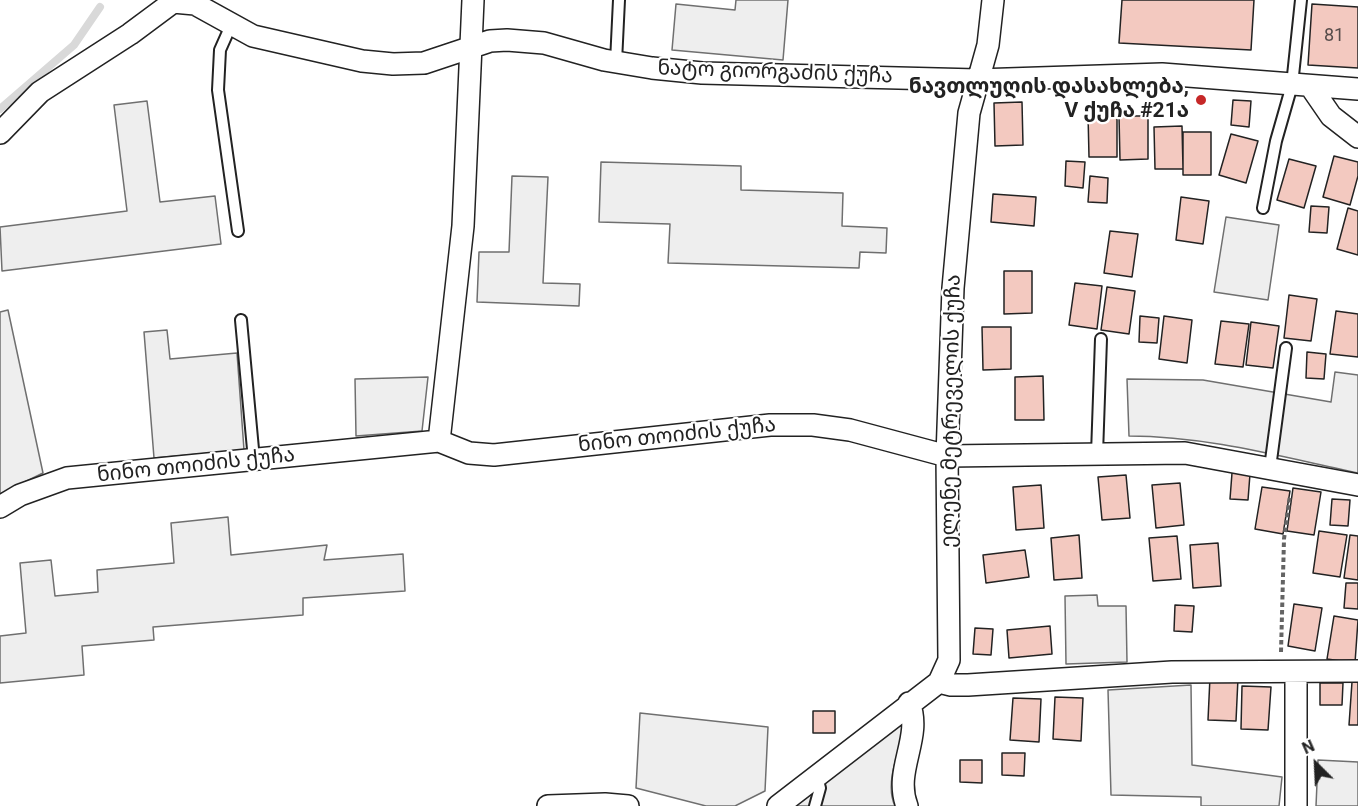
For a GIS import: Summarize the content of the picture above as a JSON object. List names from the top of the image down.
{
  "streets": {
    "street": ["ნატო გიორგაძის ქუჩა", "ელენე მეტრეველის ქუჩა", "ნინო თოიძის ქუჩა"]
  },
  "crossings": [
    ["ნატო გიორგაძის ქუჩა", "ელენე მეტრეველის ქუჩა"],
    ["ელენე მეტრეველის ქუჩა", "ნინო თოიძის ქუჩა"]
  ],
  "places": ["ნავთლუღის დასახლება, V ქუჩა #21ა"],
  "house_numbers": ["81"],
  "north": "top left"
}
